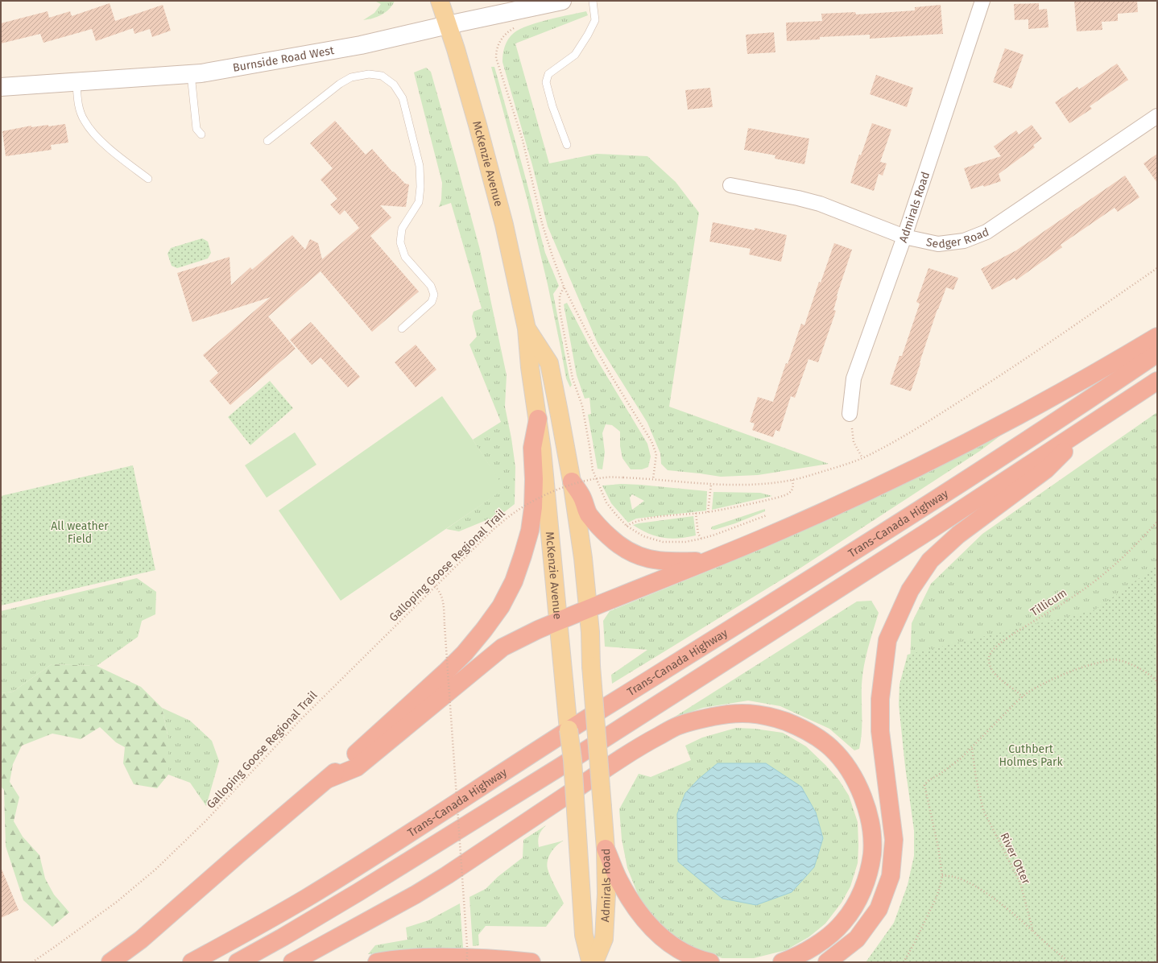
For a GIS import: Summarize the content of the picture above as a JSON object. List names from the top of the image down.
{
  "streets": {
    "highway": ["Trans-Canada Highway"],
    "main road": ["McKenzie Avenue", "Admirals Road"],
    "street": ["Burnside Road West", "Sedger Road"],
    "path": ["Galloping Goose Regional Trail", "Tillicum", "River Otter"]
  },
  "crossings": [
    ["Burnside Road West", "McKenzie Avenue"],
    ["McKenzie Avenue", "Admirals Road"],
    ["Admirals Road", "Sedger Road"]
  ],
  "parks": ["All weather Field", "Cuthbert Holmes Park"]
}
